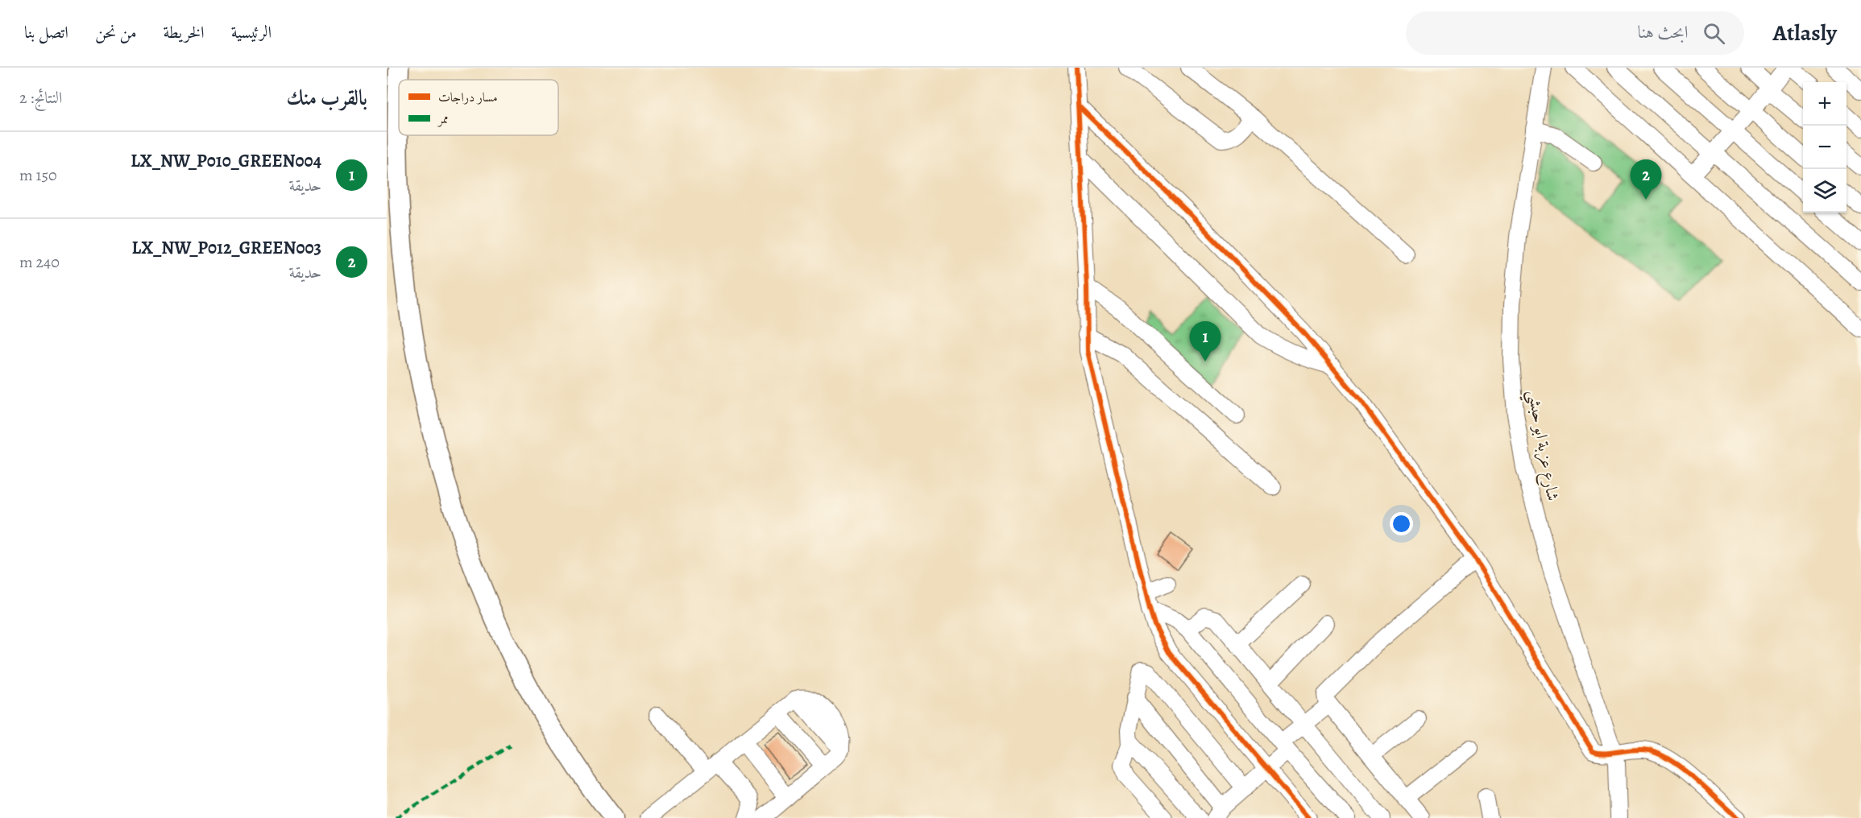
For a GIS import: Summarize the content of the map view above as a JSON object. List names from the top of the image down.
{
  "streets": {
    "street": ["شارع عزبة ابو حبشي"]
  },
  "legend": ["مسار دراجات", "ممر"],
  "page": {
    "header": "Atlasly",
    "search": "ابحث هنا",
    "nav": [
      "الرئيسية",
      "الخريطة",
      "من نحن",
      "اتصل بنا"
    ],
    "heading": ["بالقرب منك", "النتائج: 2"],
    "map_buttons": ["+", "−"],
    "list": [
      {
        "mark": "1",
        "name": "LX_NW_P010_GREEN004",
        "note": "حديقة",
        "value": "150 m"
      },
      {
        "mark": "2",
        "name": "LX_NW_P012_GREEN003",
        "note": "حديقة",
        "value": "240 m"
      }
    ],
    "pins": ["2", "1"]
  }
}
